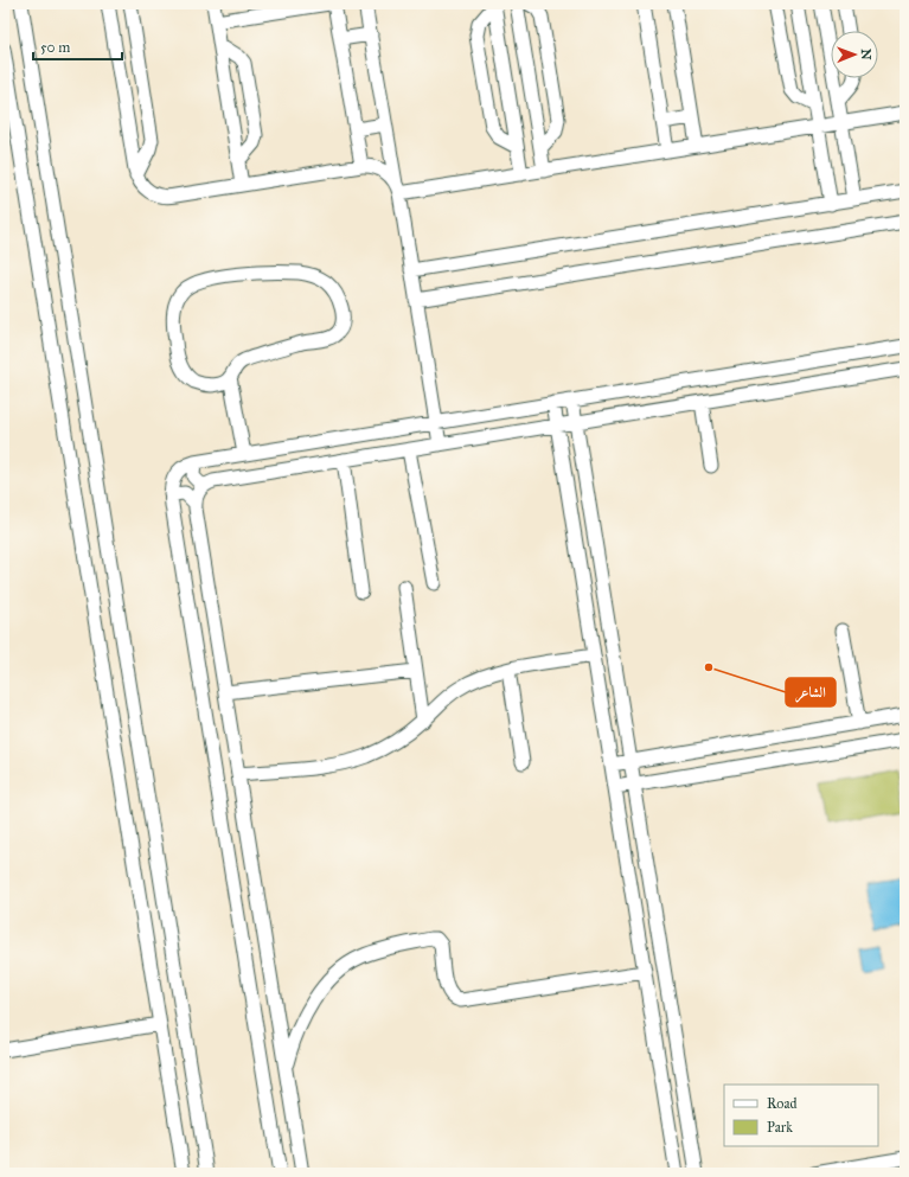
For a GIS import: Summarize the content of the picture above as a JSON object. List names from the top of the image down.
{
  "places": ["الشاعر"],
  "legend": ["Road", "Park"],
  "scale_bar": "50 m",
  "north": "right"
}
